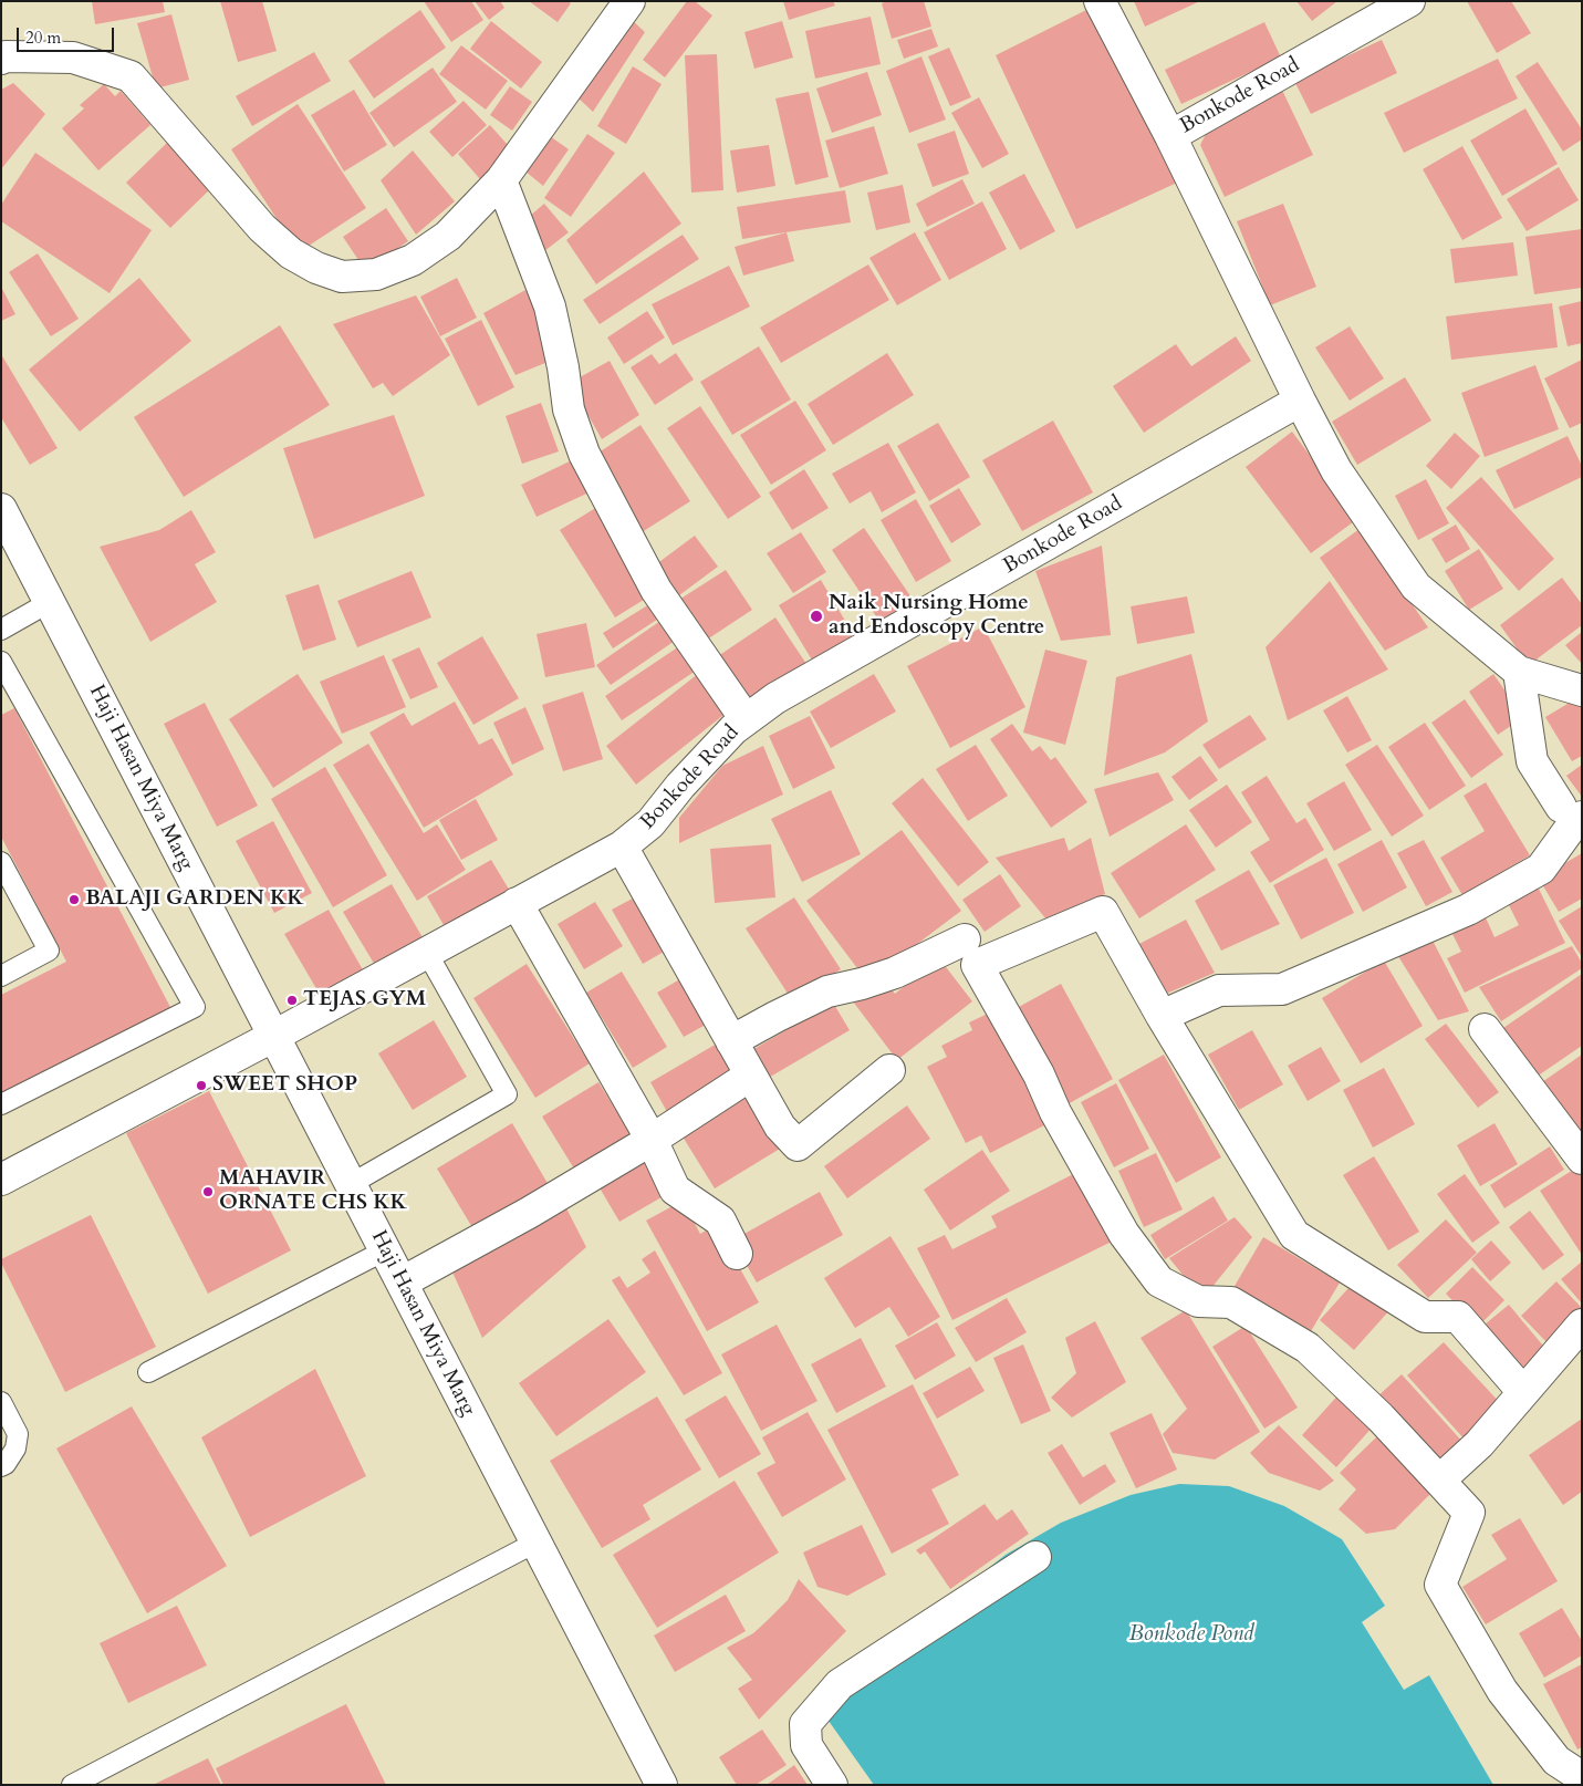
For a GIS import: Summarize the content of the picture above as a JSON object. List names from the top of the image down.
{
  "streets": {
    "street": ["Bonkode Road", "Haji Hasan Miya Marg"]
  },
  "crossings": [
    ["Bonkode Road", "Haji Hasan Miya Marg"]
  ],
  "water": ["Bonkode Pond"],
  "places": [
    "Naik Nursing Home and Endoscopy Centre",
    "BALAJI GARDEN KK",
    "TEJAS GYM",
    "SWEET SHOP",
    "MAHAVIR ORNATE CHS KK"
  ],
  "scale_bar": "20 m"
}
